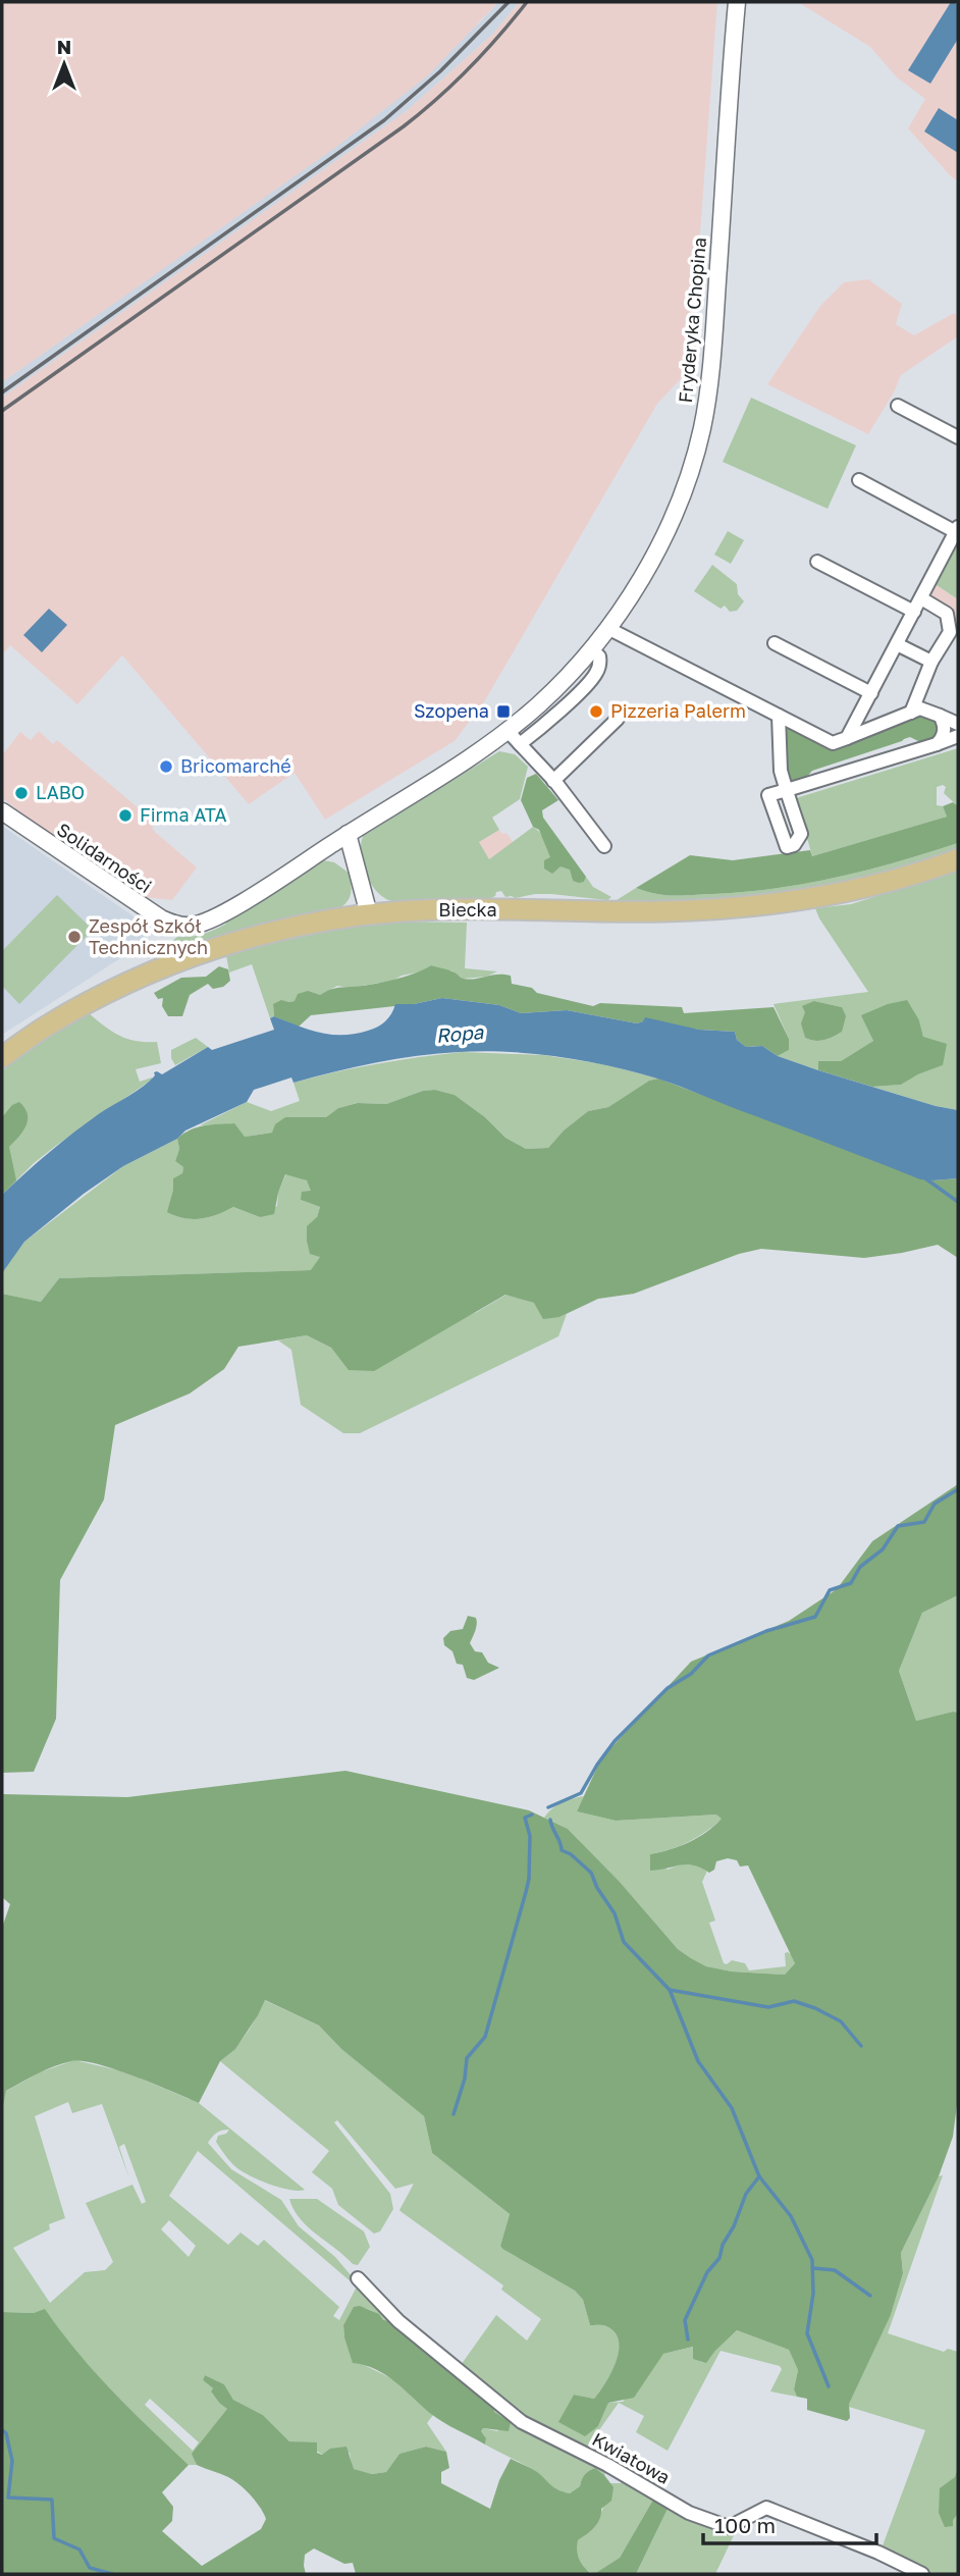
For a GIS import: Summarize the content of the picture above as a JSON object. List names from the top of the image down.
{
  "streets": {
    "main road": ["Biecka"],
    "street": ["Fryderyka Chopina", "Solidarności", "Kwiatowa"]
  },
  "crossings": [
    ["Fryderyka Chopina", "Solidarności"]
  ],
  "water": ["Ropa"],
  "places": {
    "transit": ["Szopena"],
    "other": [
      "Pizzeria Palerm",
      "Bricomarché",
      "LABO",
      "Firma ATA",
      "Zespół Szkół Technicznych"
    ]
  },
  "scale_bar": "100 m",
  "north": "top"
}
